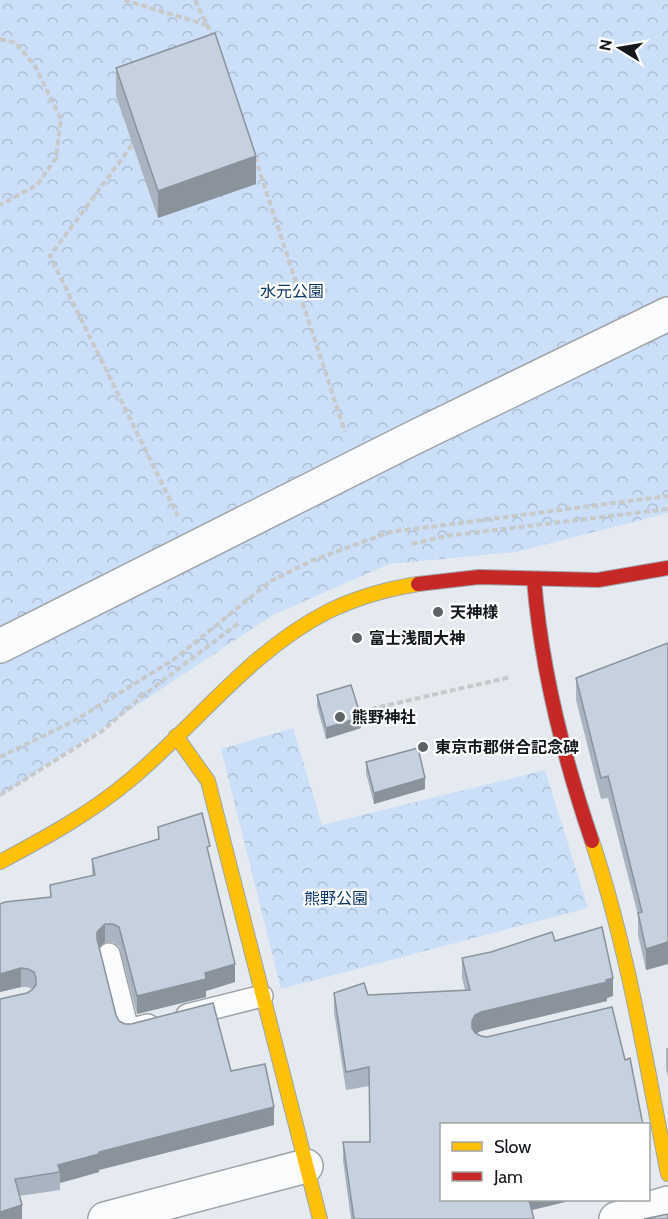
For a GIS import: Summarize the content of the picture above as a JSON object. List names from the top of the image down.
{
  "parks": ["水元公園", "熊野公園"],
  "places": [
    "天神様",
    "富士浅間大神",
    "熊野神社",
    "東京市郡併合記念碑"
  ],
  "legend": ["Slow", "Jam"],
  "north": "left"
}
